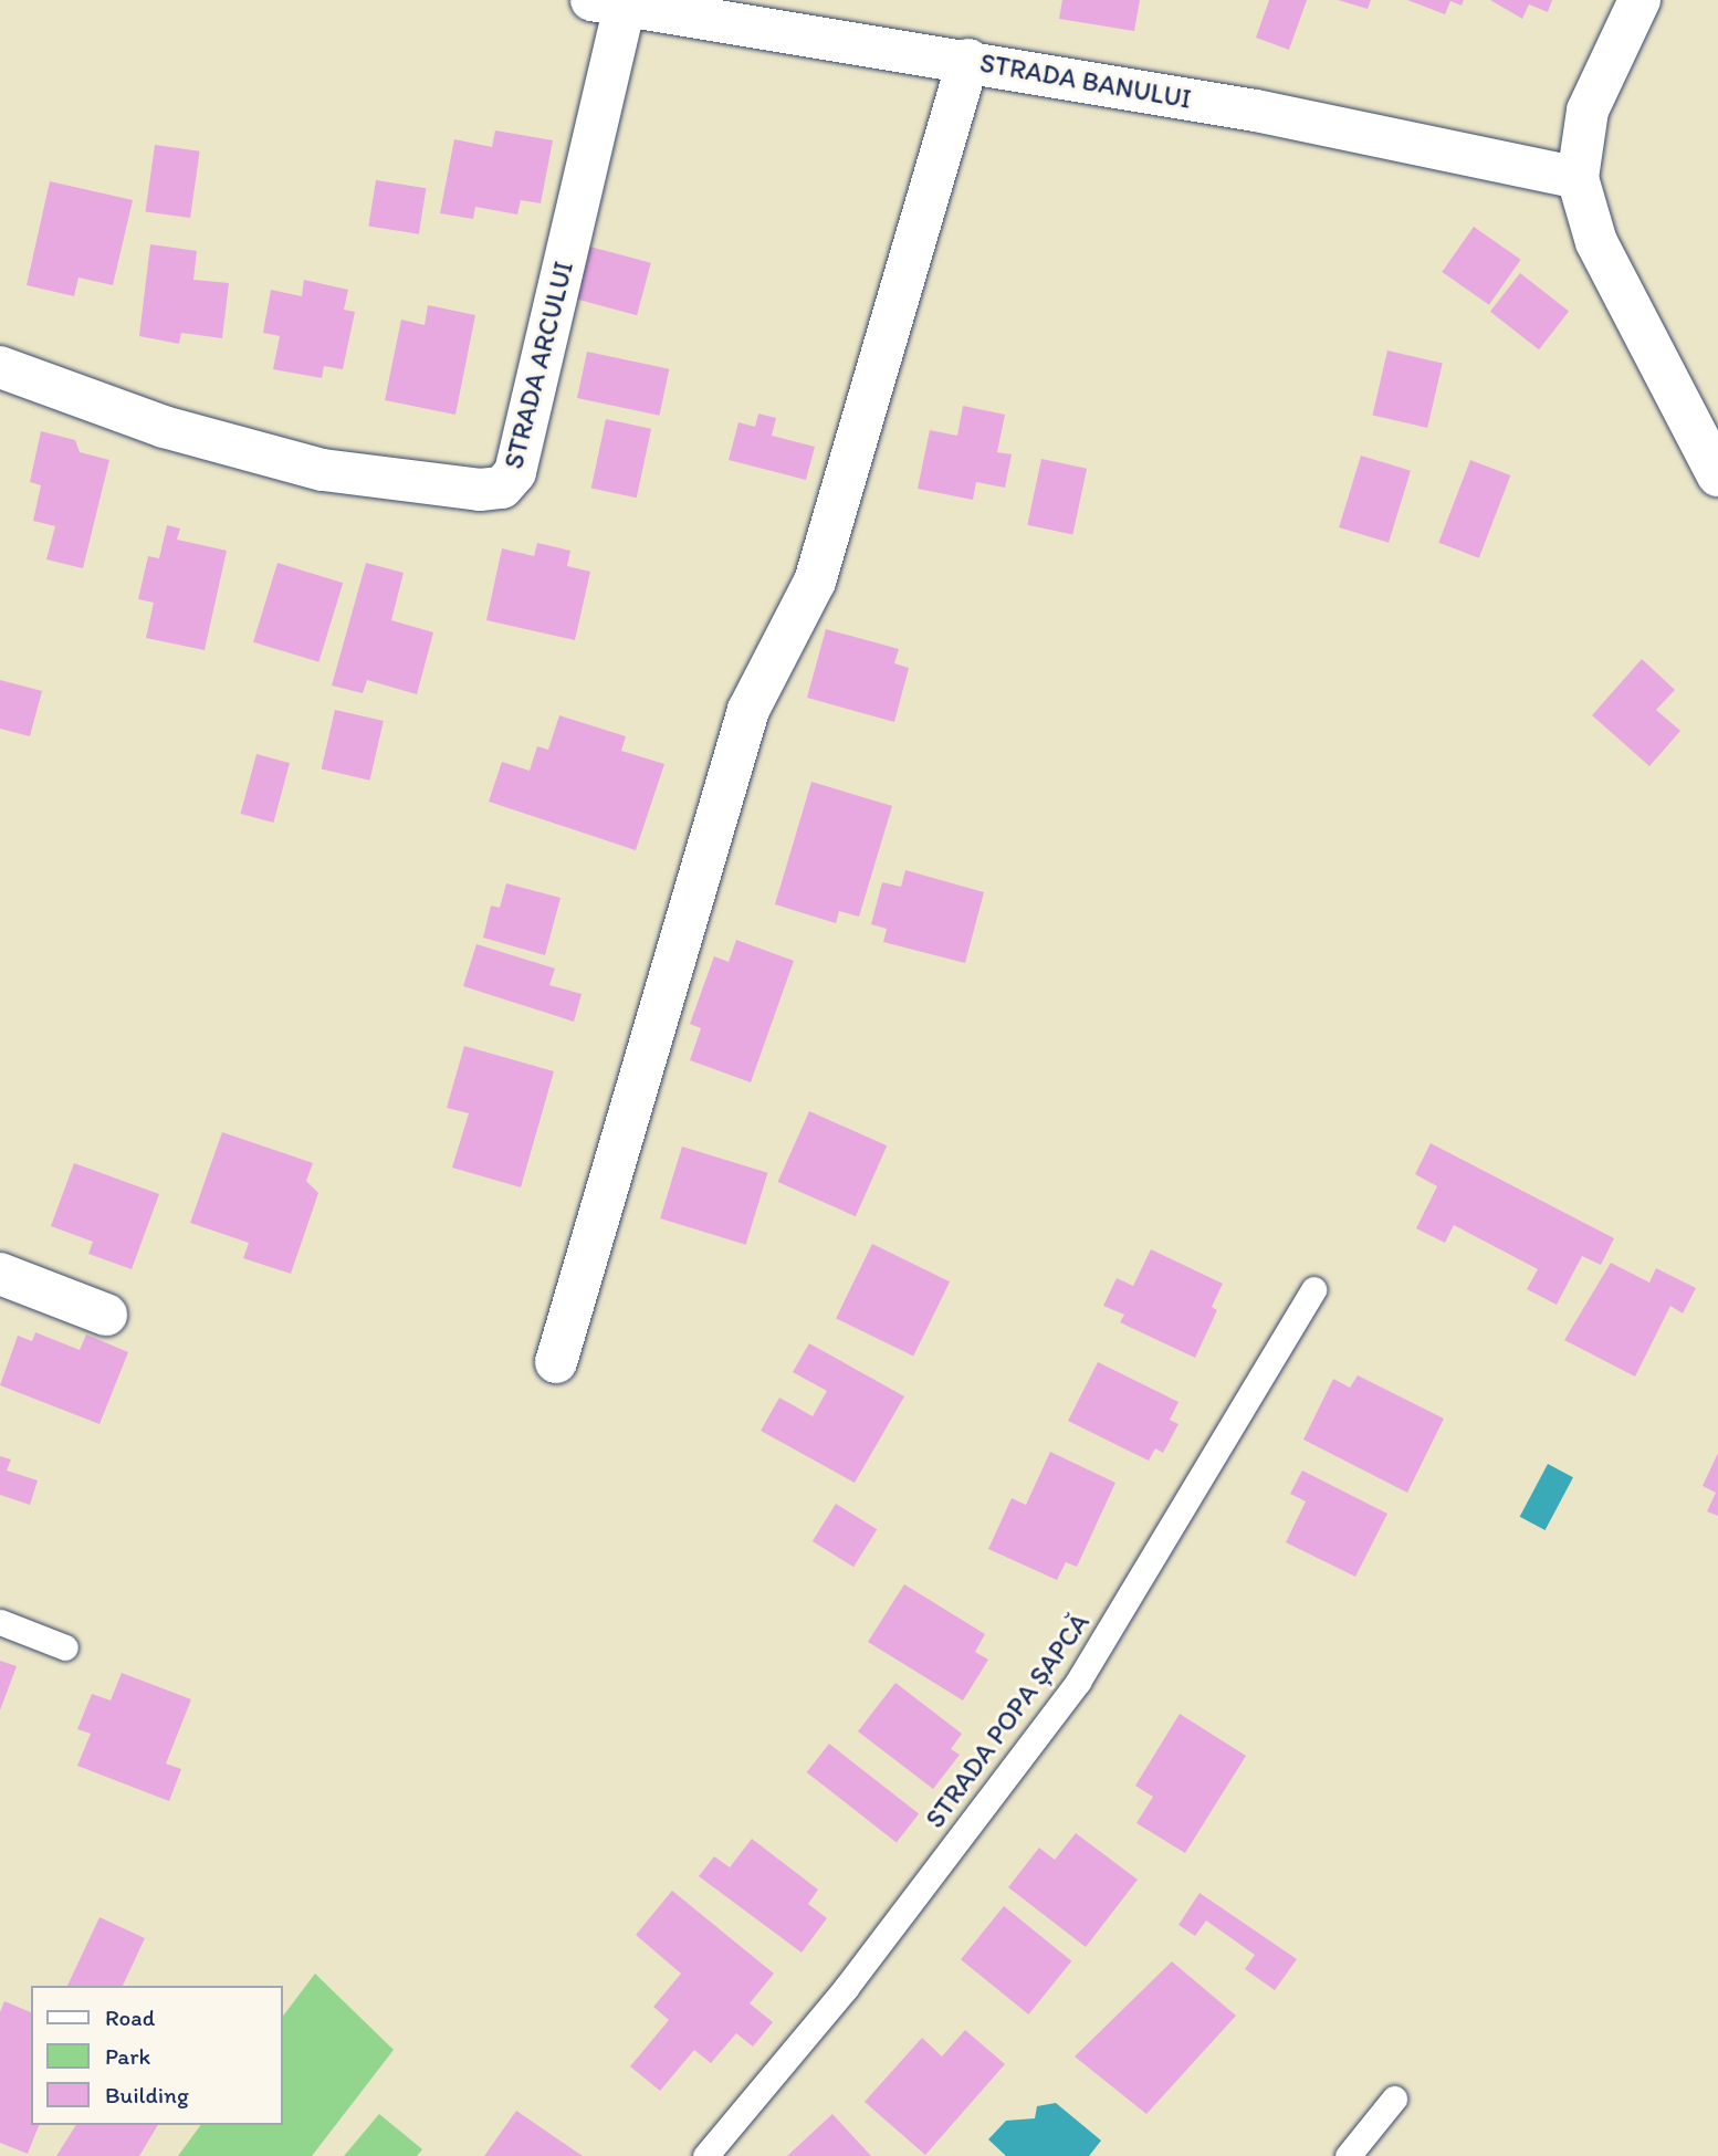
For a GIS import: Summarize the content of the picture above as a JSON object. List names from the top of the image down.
{
  "streets": {
    "street": ["STRADA BANULUI", "STRADA ARCULUI"],
    "lane": ["STRADA POPA ȘAPCĂ"]
  },
  "crossings": [
    ["STRADA BANULUI", "STRADA ARCULUI"]
  ],
  "legend": ["Road", "Park", "Building"]
}
